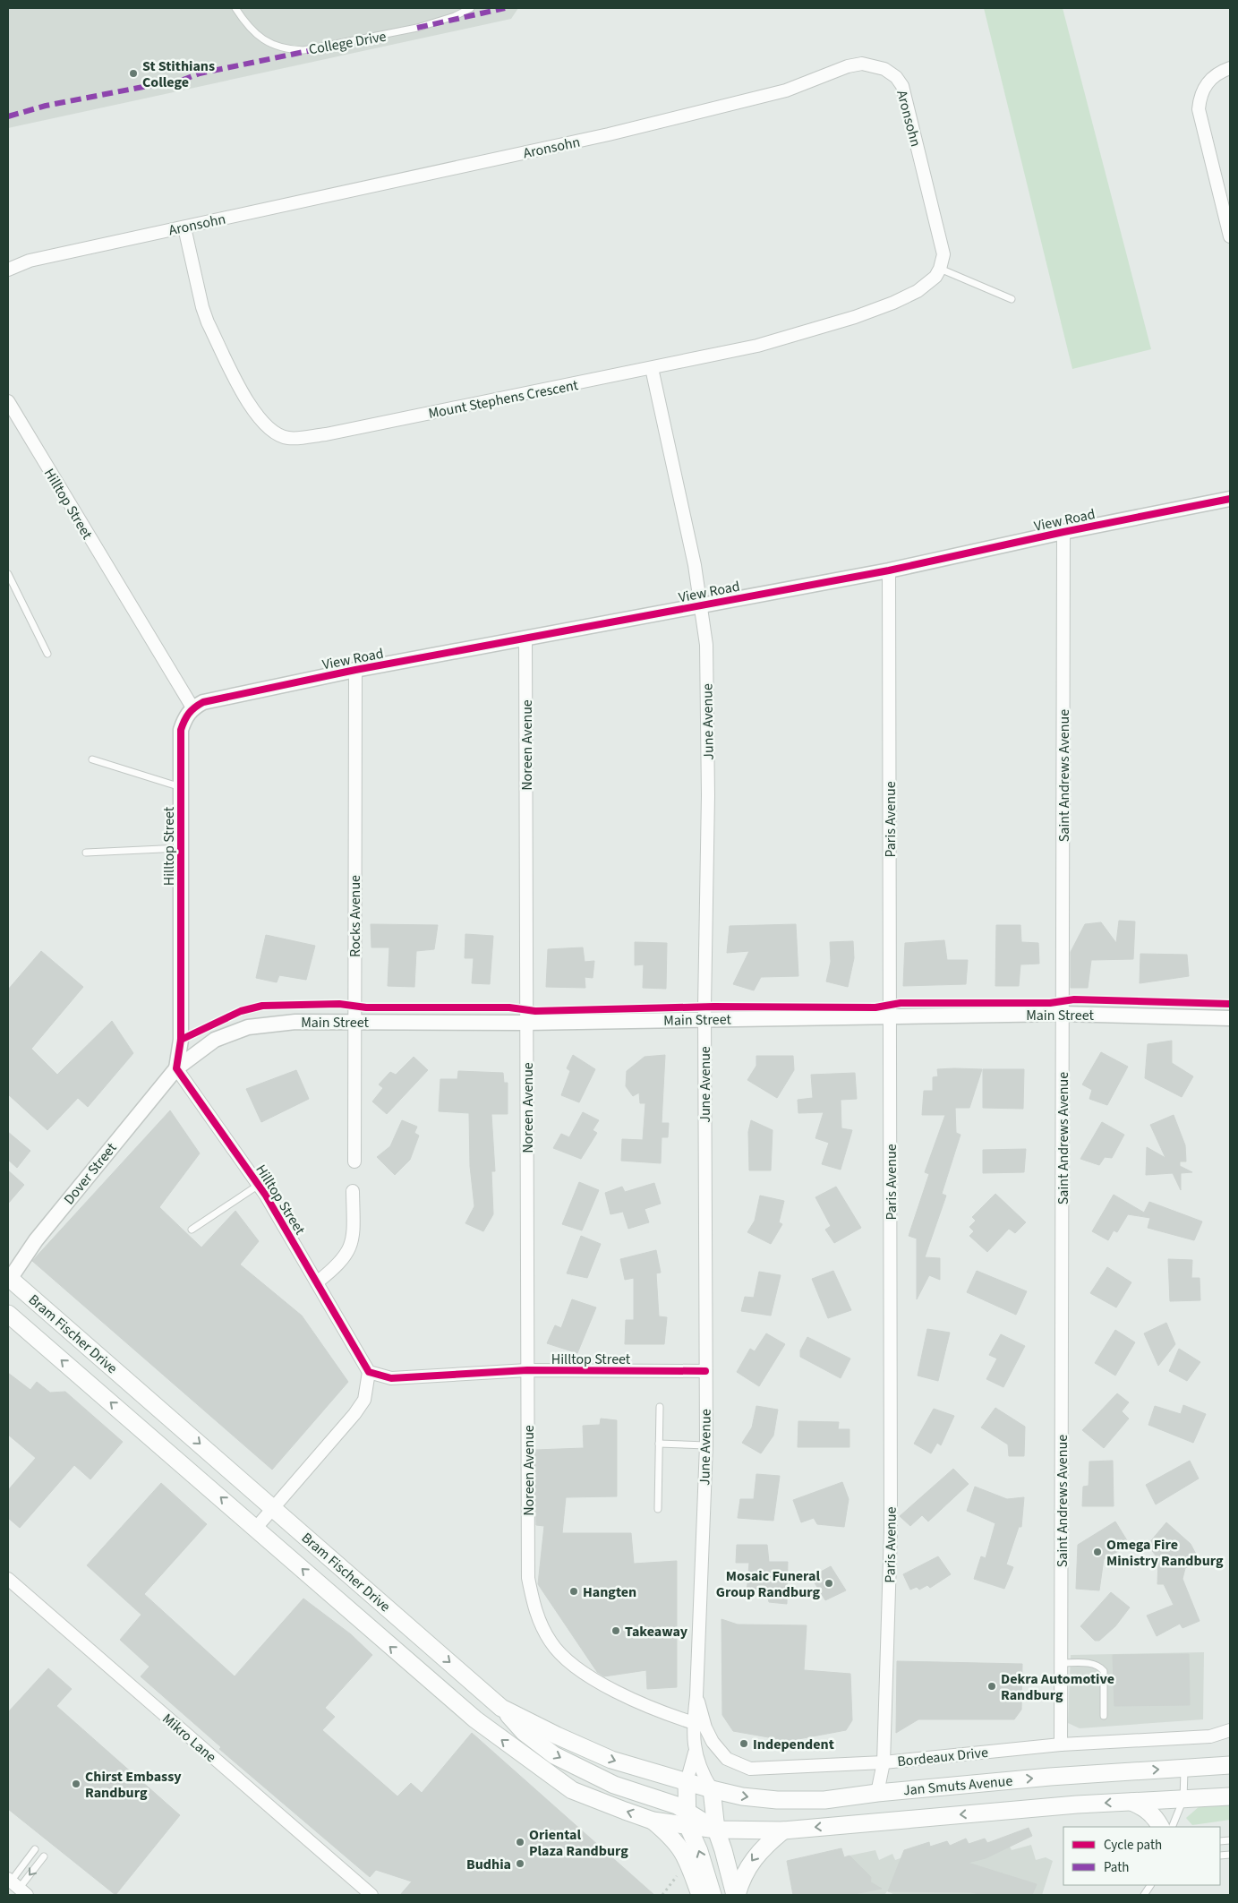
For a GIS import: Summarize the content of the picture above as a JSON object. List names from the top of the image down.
{
  "streets": {
    "main road": ["Bram Fischer Drive", "Jan Smuts Avenue"],
    "street": [
      "Aronsohn",
      "Mount Stephens Crescent",
      "Hilltop Street",
      "View Road",
      "June Avenue",
      "Noreen Avenue",
      "Saint Andrews Avenue",
      "Paris Avenue",
      "Rocks Avenue",
      "Main Street",
      "Dover Street",
      "Mikro Lane",
      "Bordeaux Drive"
    ],
    "lane": ["College Drive"]
  },
  "crossings": [
    ["Aronsohn", "Mount Stephens Crescent"],
    ["Mount Stephens Crescent", "June Avenue"],
    ["Hilltop Street", "View Road"],
    ["Hilltop Street", "June Avenue"],
    ["Hilltop Street", "Noreen Avenue"],
    ["Hilltop Street", "Main Street"],
    ["Hilltop Street", "Dover Street"],
    ["View Road", "June Avenue"],
    ["View Road", "Noreen Avenue"],
    ["View Road", "Saint Andrews Avenue"],
    ["View Road", "Paris Avenue"],
    ["View Road", "Rocks Avenue"],
    ["June Avenue", "Noreen Avenue"],
    ["June Avenue", "Main Street"],
    ["June Avenue", "Bram Fischer Drive"],
    ["June Avenue", "Bordeaux Drive"],
    ["June Avenue", "Jan Smuts Avenue"],
    ["Noreen Avenue", "Main Street"],
    ["Saint Andrews Avenue", "Main Street"],
    ["Saint Andrews Avenue", "Bordeaux Drive"],
    ["Paris Avenue", "Main Street"],
    ["Paris Avenue", "Bordeaux Drive"],
    ["Paris Avenue", "Jan Smuts Avenue"],
    ["Rocks Avenue", "Main Street"],
    ["Main Street", "Dover Street"],
    ["Dover Street", "Bram Fischer Drive"],
    ["Bram Fischer Drive", "Jan Smuts Avenue"]
  ],
  "places": [
    "St Stithians College",
    "Omega Fire Ministry Randburg",
    "Mosaic Funeral Group Randburg",
    "Hangten",
    "Takeaway",
    "Dekra Automotive Randburg",
    "Independent",
    "Chirst Embassy Randburg",
    "Oriental Plaza Randburg",
    "Budhia"
  ],
  "legend": ["Cycle path", "Path"]
}
